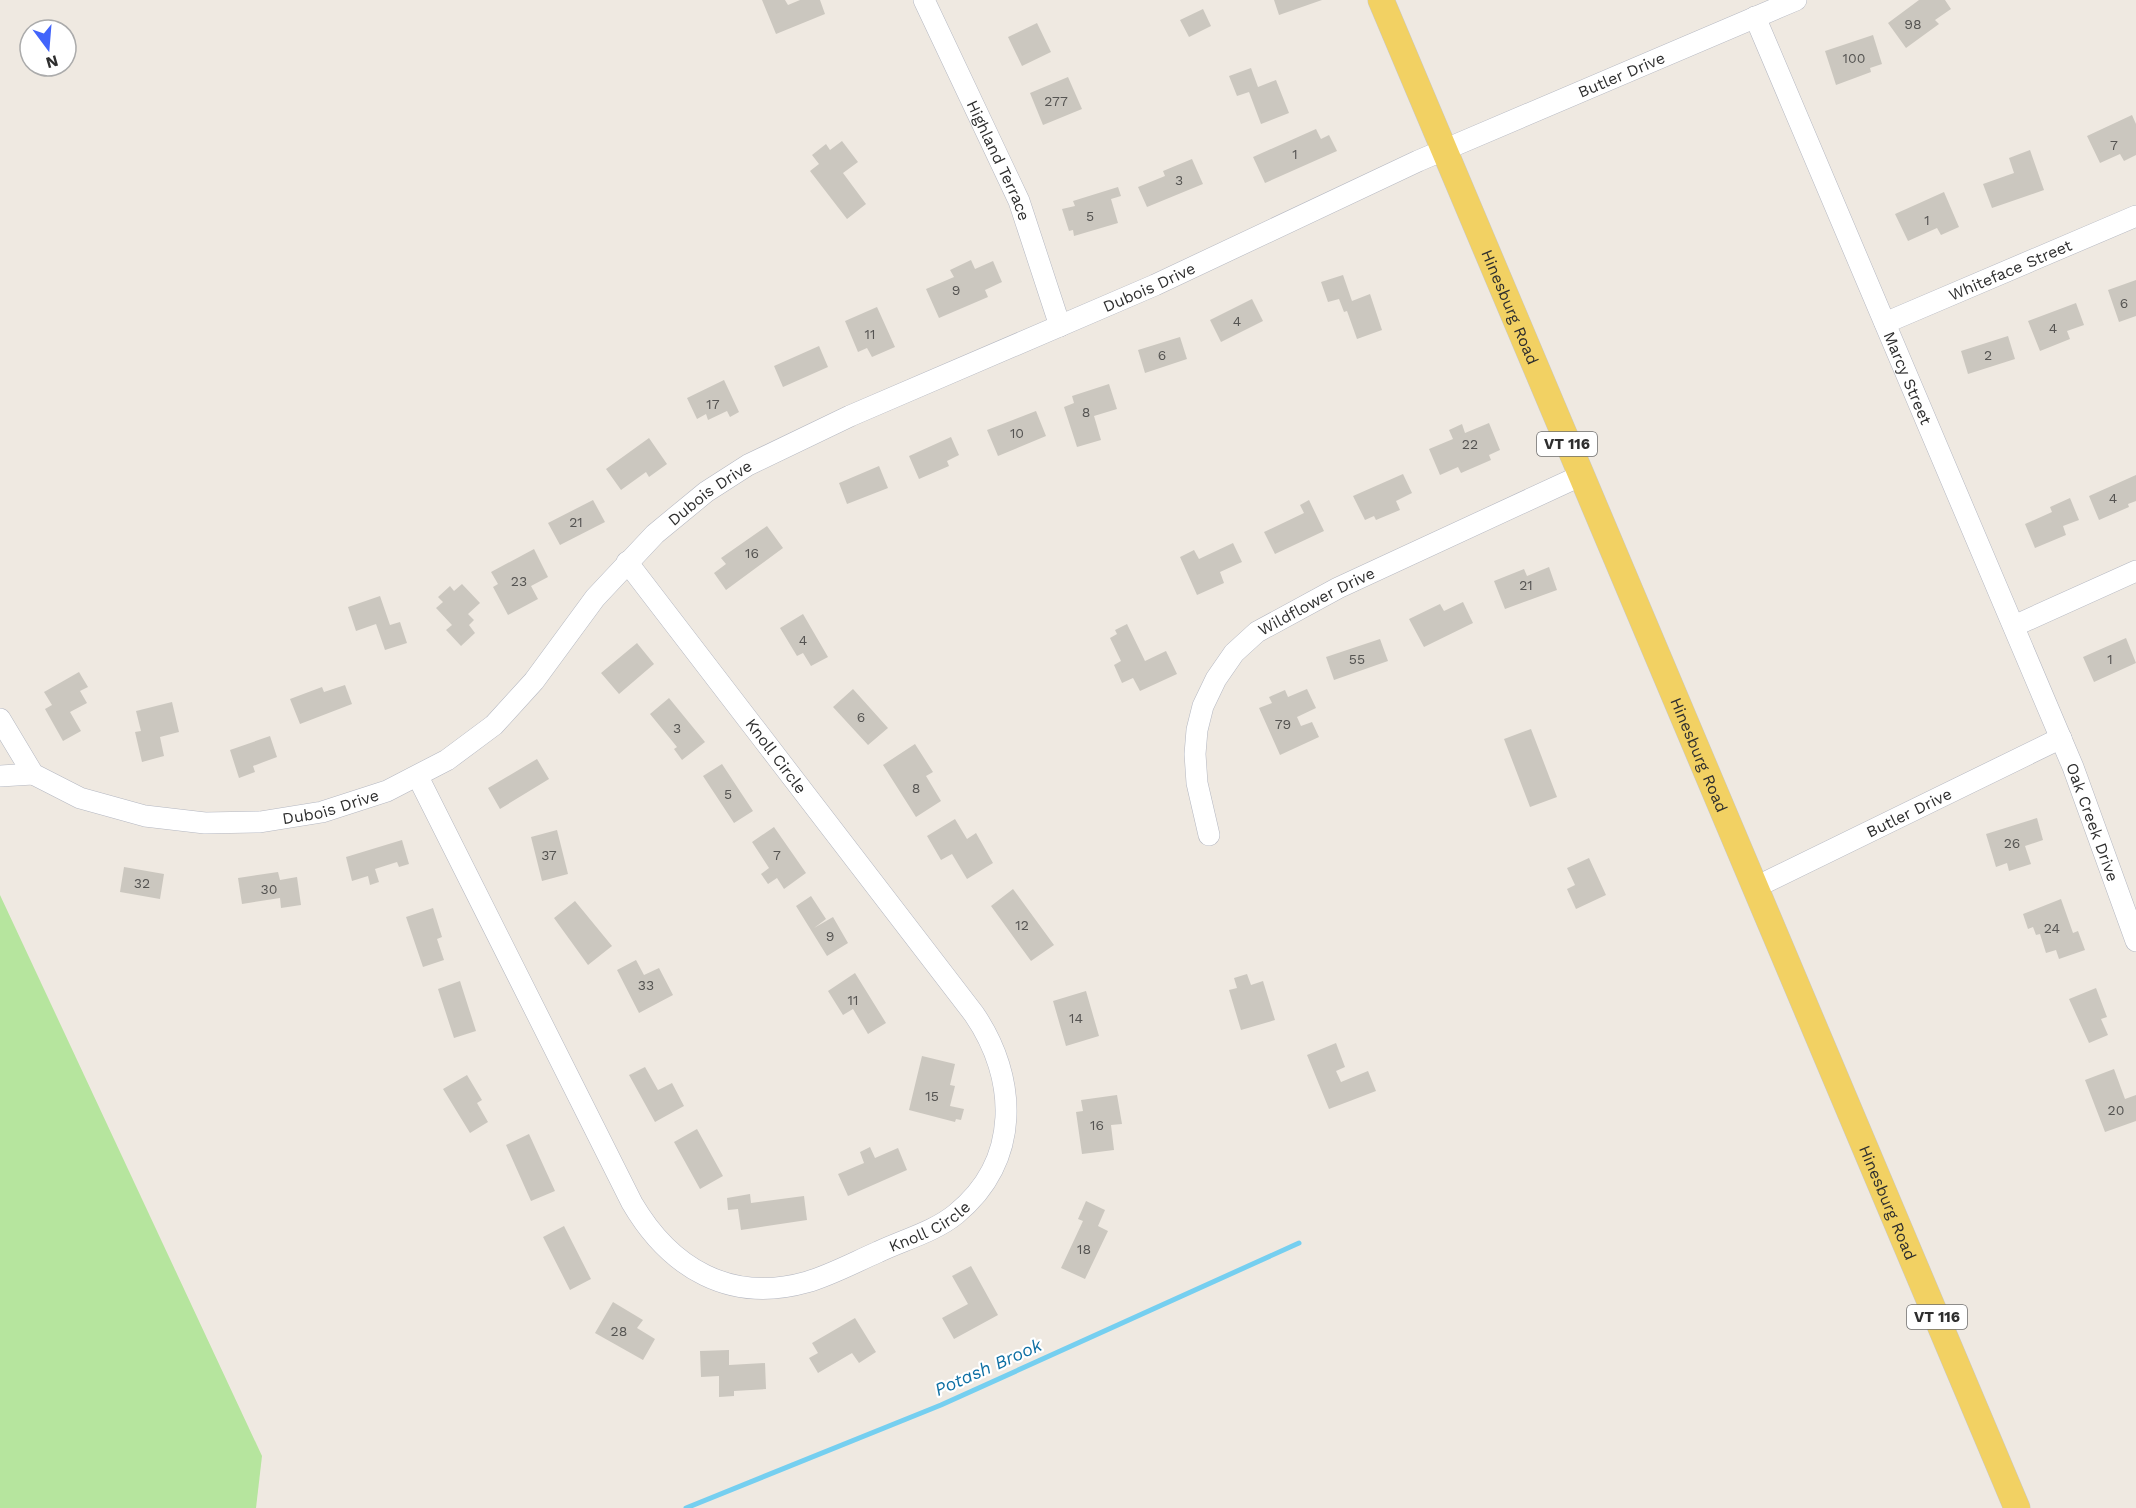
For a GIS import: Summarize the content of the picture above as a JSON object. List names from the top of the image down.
{
  "streets": {
    "main road": ["Hinesburg Road", "VT 116"],
    "street": [
      "Butler Drive",
      "Highland Terrace",
      "Whiteface Street",
      "Dubois Drive",
      "Marcy Street",
      "Wildflower Drive",
      "Knoll Circle",
      "Oak Creek Drive"
    ]
  },
  "crossings": [
    ["Butler Drive", "Dubois Drive"],
    ["Butler Drive", "Hinesburg Road"],
    ["Butler Drive", "Marcy Street"],
    ["Butler Drive", "Oak Creek Drive"],
    ["Highland Terrace", "Dubois Drive"],
    ["Whiteface Street", "Marcy Street"],
    ["Dubois Drive", "Hinesburg Road"],
    ["Dubois Drive", "Knoll Circle"],
    ["Hinesburg Road", "Wildflower Drive"],
    ["Marcy Street", "Oak Creek Drive"]
  ],
  "water": ["Potash Brook"],
  "house_numbers": [
    "98",
    "100",
    "277",
    "7",
    "1",
    "3",
    "5",
    "1",
    "9",
    "6",
    "4",
    "4",
    "11",
    "6",
    "2",
    "17",
    "8",
    "10",
    "22",
    "4",
    "21",
    "16",
    "23",
    "21",
    "4",
    "55",
    "1",
    "6",
    "79",
    "3",
    "8",
    "5",
    "26",
    "37",
    "7",
    "32",
    "30",
    "12",
    "24",
    "9",
    "33",
    "11",
    "14",
    "15",
    "20",
    "16",
    "18",
    "28"
  ],
  "north": "bottom"
}
